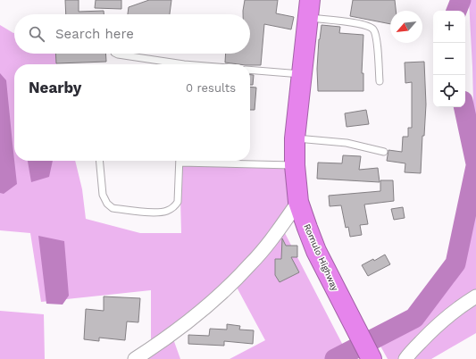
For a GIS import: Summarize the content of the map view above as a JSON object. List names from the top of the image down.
{
  "streets": {
    "highway": ["Romulo Highway"]
  },
  "north": "bottom left",
  "page": {
    "map_buttons": ["+", "−"],
    "search": "Search here",
    "heading": ["Nearby", "0 results"]
  }
}
